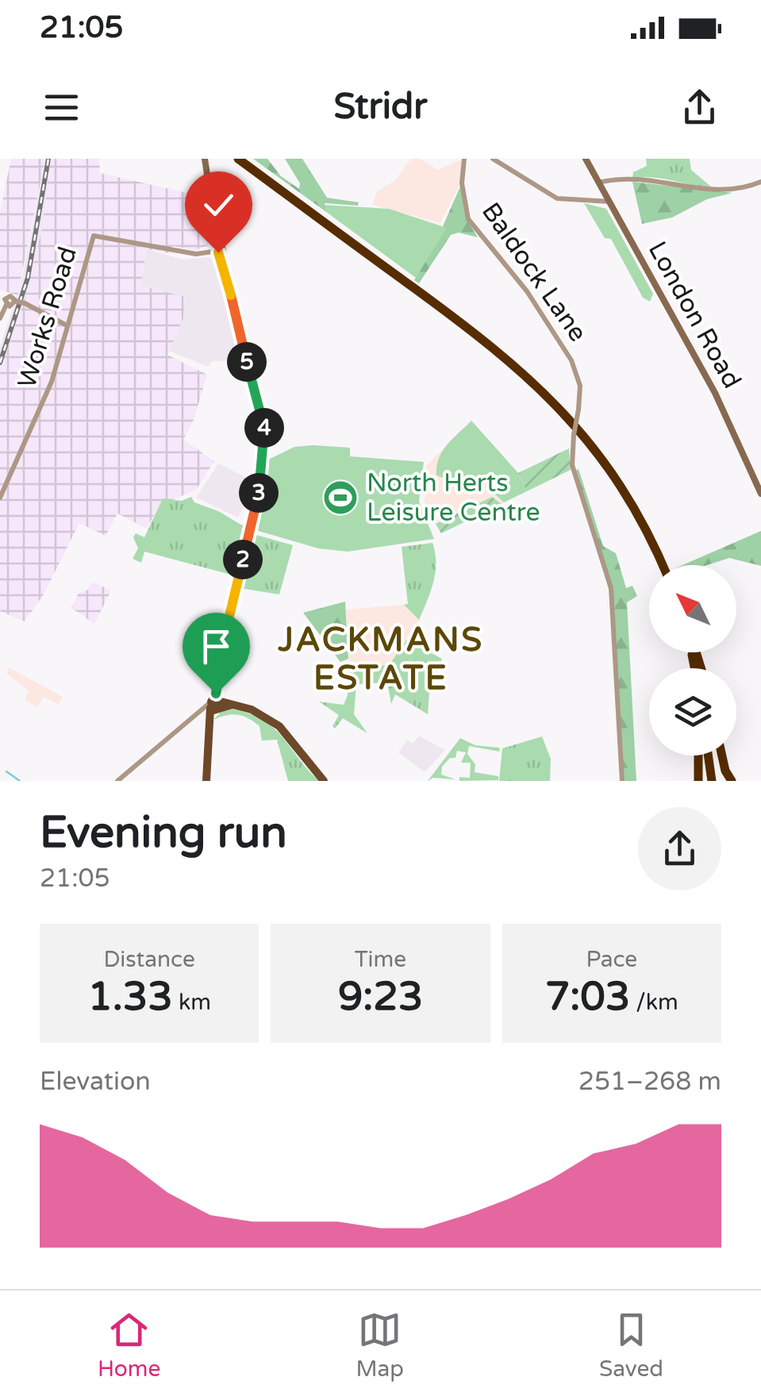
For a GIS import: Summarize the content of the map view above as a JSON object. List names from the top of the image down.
{
  "streets": {
    "main road": ["London Road"],
    "street": ["Baldock Lane", "Works Road"]
  },
  "districts": ["JACKMANS ESTATE"],
  "places": {
    "sports": ["North Herts Leisure Centre"]
  },
  "north": "top left",
  "page": {
    "status": "21:05",
    "header": "Stridr",
    "pins": [
      "5",
      "4",
      "3",
      "2"
    ],
    "heading": ["Evening run", "21:05"],
    "stats": [
      ["Distance", "1.33 km"],
      ["Time", "9:23"],
      ["Pace", "7:03 /km"]
    ],
    "chart": ["Elevation", "251–268 m"],
    "tabs": ["Home", "Map", "Saved"]
  }
}
